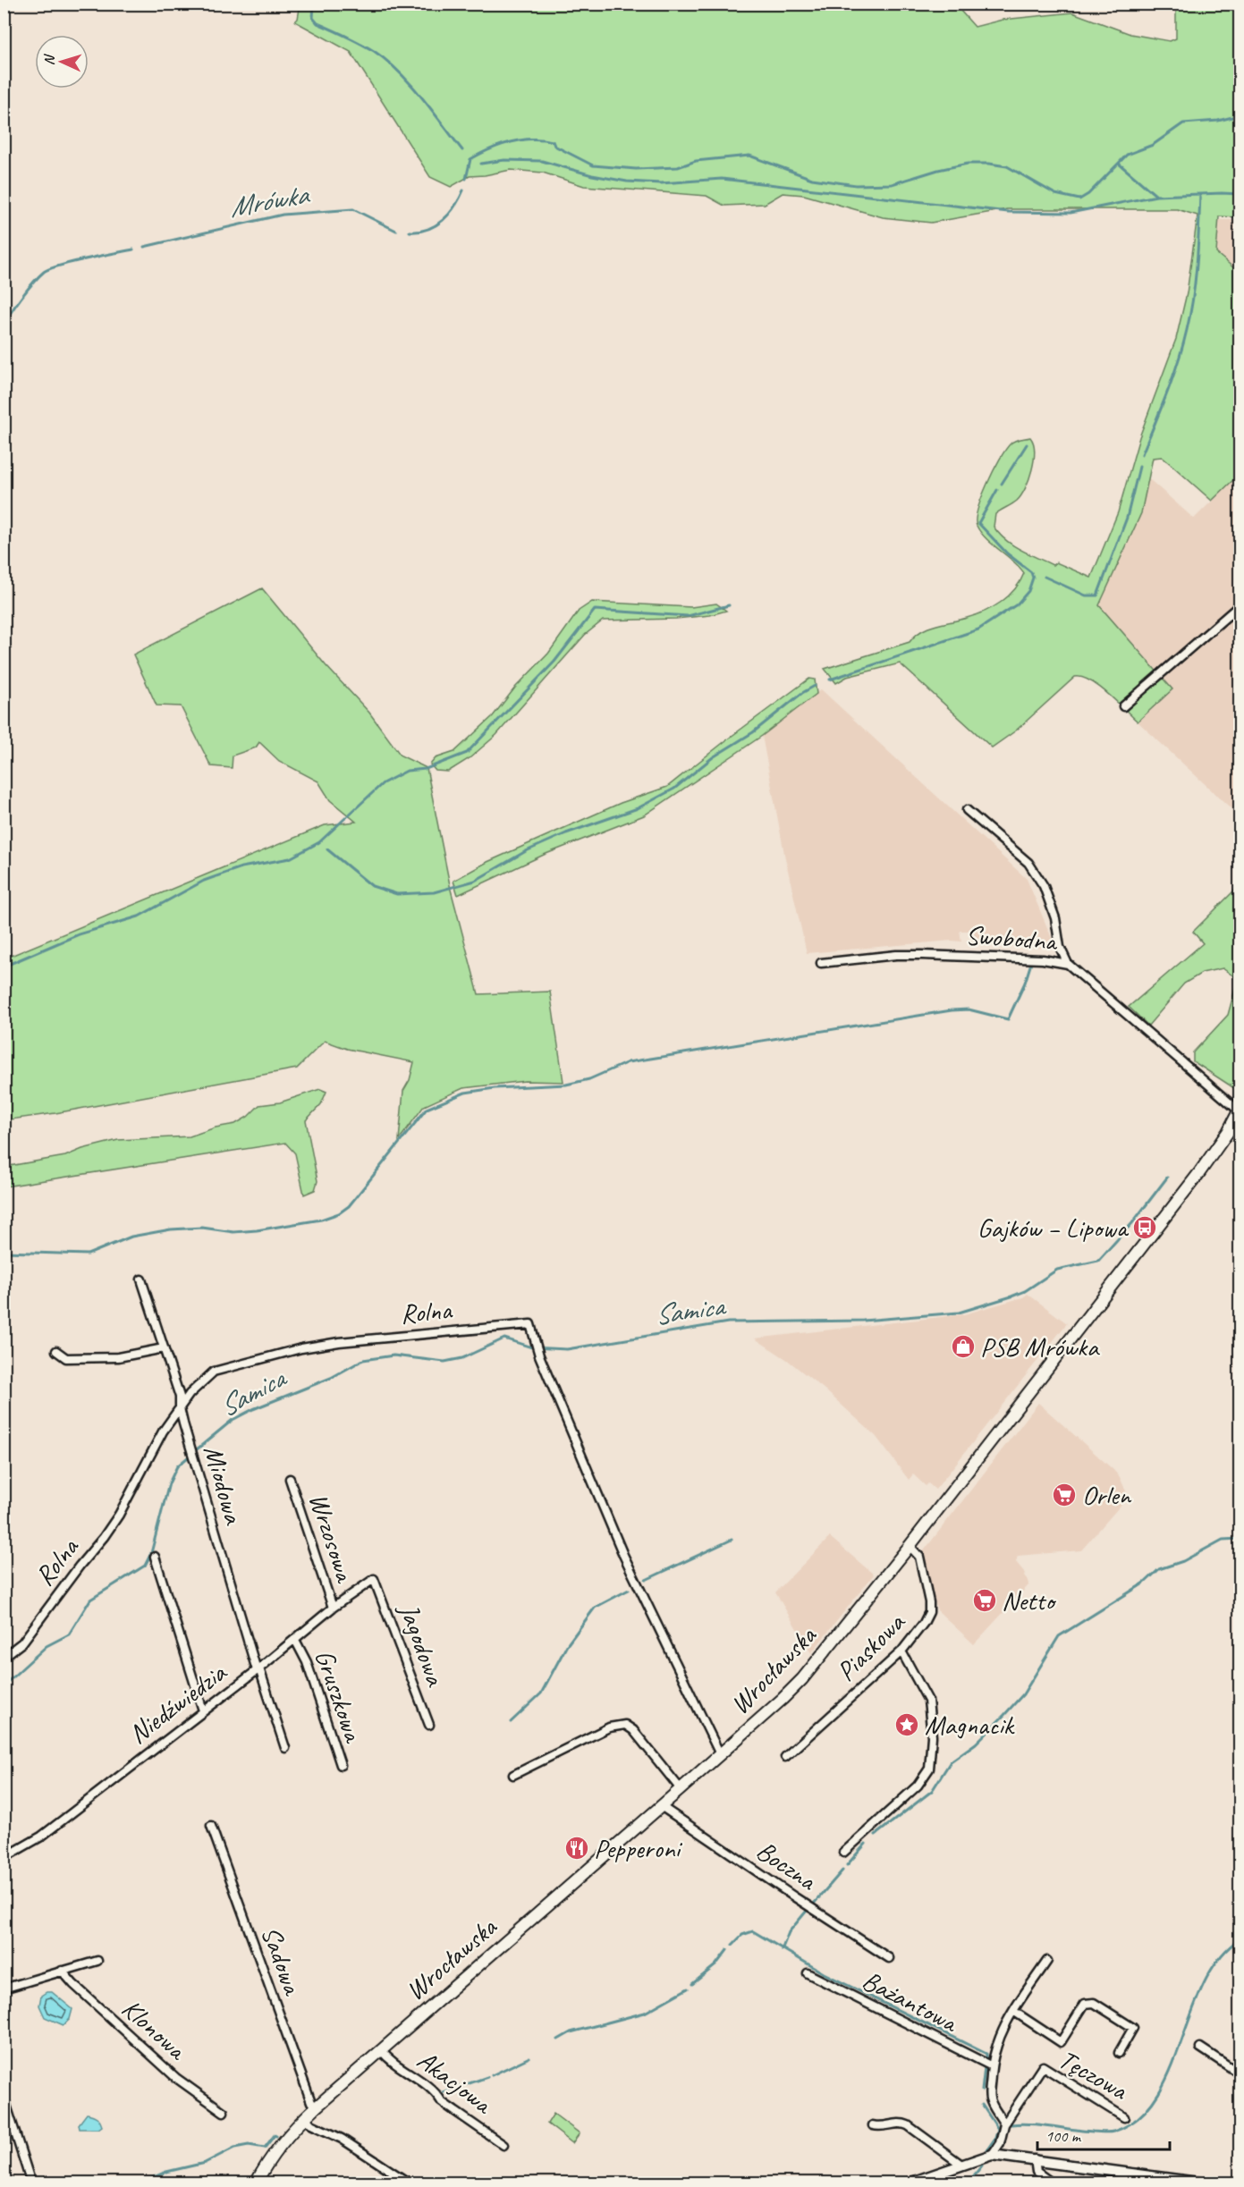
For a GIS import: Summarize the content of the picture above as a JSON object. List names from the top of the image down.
{
  "streets": {
    "main road": ["Wrocławska"],
    "street": [
      "Swobodna",
      "Rolna",
      "Miodowa",
      "Wrzosowa",
      "Jagodowa",
      "Piaskowa",
      "Gruszkowa",
      "Niedźwiedzia",
      "Boczna",
      "Sadowa",
      "Bażantowa",
      "Klonowa",
      "Tęczowa",
      "Akacjowa"
    ]
  },
  "crossings": [
    ["Swobodna", "Wrocławska"],
    ["Rolna", "Miodowa"],
    ["Rolna", "Wrocławska"],
    ["Miodowa", "Niedźwiedzia"],
    ["Wrzosowa", "Niedźwiedzia"],
    ["Jagodowa", "Niedźwiedzia"],
    ["Piaskowa", "Wrocławska"],
    ["Wrocławska", "Boczna"],
    ["Wrocławska", "Sadowa"],
    ["Wrocławska", "Akacjowa"],
    ["Gruszkowa", "Niedźwiedzia"]
  ],
  "water": ["Mrówka", "Samica"],
  "places": {
    "bus stop": ["Gajków – Lipowa"],
    "shop": ["PSB Mrówka"],
    "supermarket": ["Orlen", "Netto"],
    "place": ["Magnacik"],
    "restaurant": ["Pepperoni"]
  },
  "scale_bar": "100 m",
  "north": "left"
}
